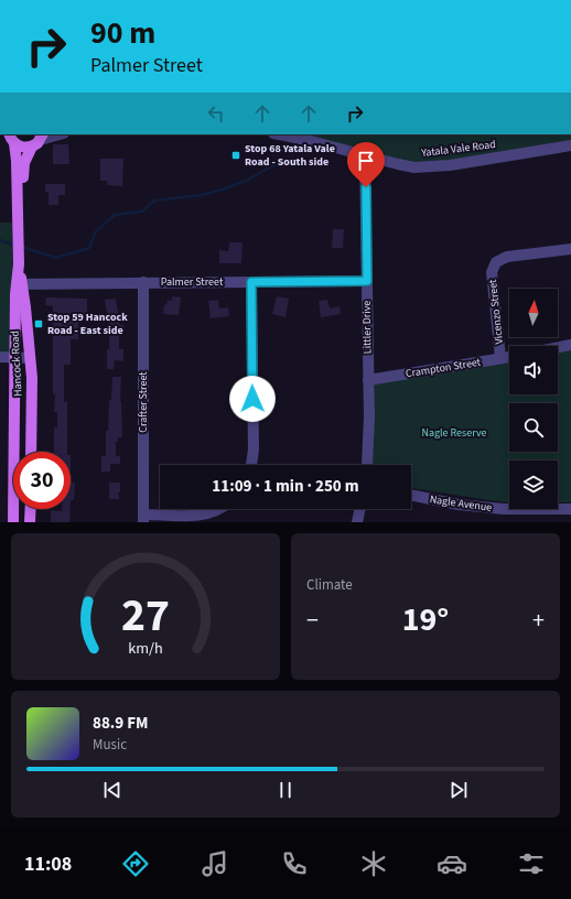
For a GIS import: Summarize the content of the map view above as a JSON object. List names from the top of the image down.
{
  "streets": {
    "main road": ["Hancock Road"],
    "street": [
      "Yatala Vale Road",
      "Palmer Street",
      "Vicenzo Street",
      "Littler Drive",
      "Crampton Street",
      "Crafter Street",
      "Nagle Avenue"
    ]
  },
  "crossings": [
    ["Yatala Vale Road", "Littler Drive"],
    ["Palmer Street", "Littler Drive"],
    ["Palmer Street", "Hancock Road"],
    ["Palmer Street", "Crafter Street"],
    ["Vicenzo Street", "Crampton Street"],
    ["Littler Drive", "Crampton Street"]
  ],
  "parks": ["Nagle Reserve"],
  "places": {
    "transit": ["Stop 68 Yatala Vale Road - South side", "Stop 59 Hancock Road - East side"]
  },
  "north": "top",
  "page": {
    "turn": ["90 m", "Palmer Street"],
    "limit": "30",
    "trip": "11:09 · 1 min · 250 m",
    "tile": "Climate",
    "heat": ["−", "19°", "+"],
    "song": ["88.9 FM", "Music"],
    "tabs": "11:08",
    "gauge": ["27", "km/h"]
  }
}
